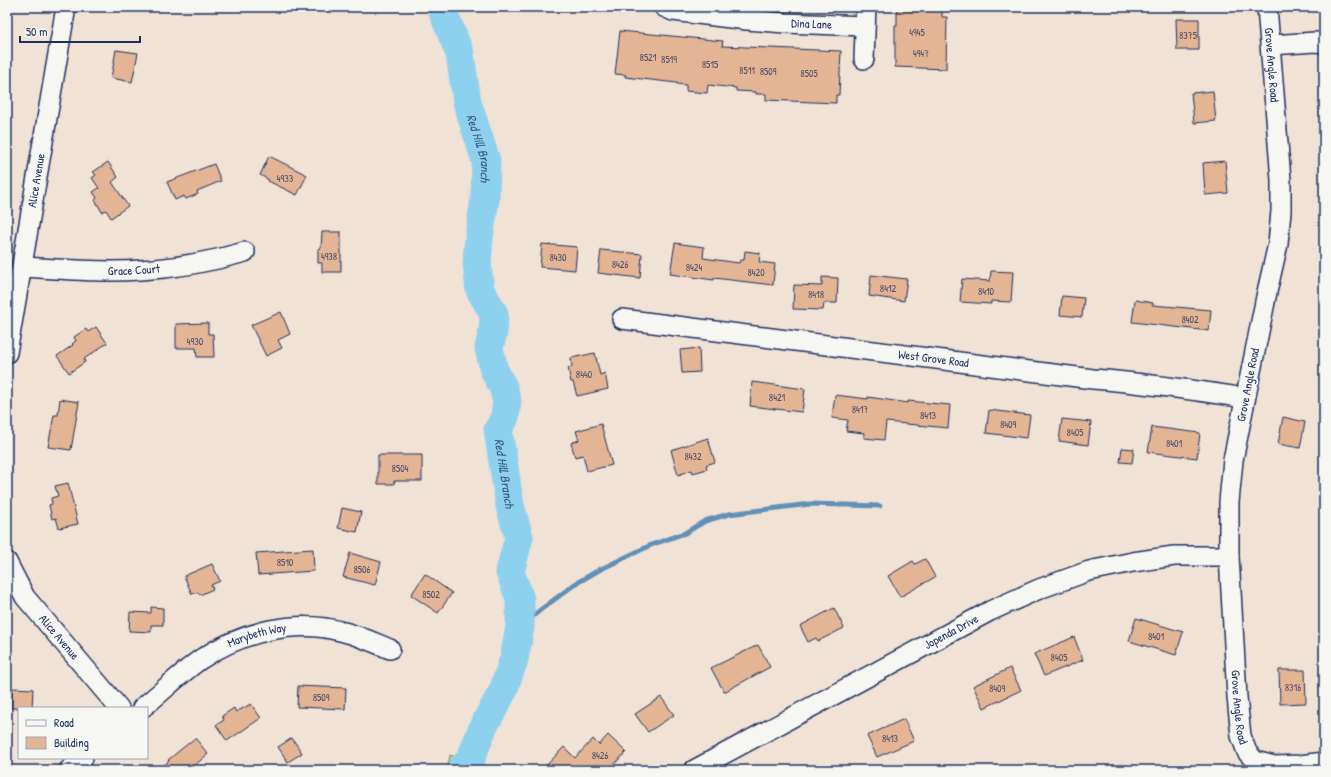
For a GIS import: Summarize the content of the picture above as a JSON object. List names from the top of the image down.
{
  "streets": {
    "street": [
      "Dina Lane",
      "Grove Angle Road",
      "Alice Avenue",
      "Grace Court",
      "West Grove Road",
      "Jopenda Drive",
      "Marybeth Way"
    ]
  },
  "crossings": [
    ["Grove Angle Road", "West Grove Road"],
    ["Grove Angle Road", "Jopenda Drive"],
    ["Alice Avenue", "Grace Court"]
  ],
  "water": ["Red Hill Branch"],
  "house_numbers": [
    "4945",
    "8375",
    "4947",
    "8521",
    "8519",
    "8515",
    "8511",
    "8509",
    "8505",
    "4933",
    "4938",
    "8430",
    "8426",
    "8424",
    "8420",
    "8412",
    "8410",
    "8418",
    "8402",
    "4930",
    "8440",
    "8421",
    "8417",
    "8413",
    "8409",
    "8405",
    "8401",
    "8432",
    "8504",
    "8510",
    "8506",
    "8502",
    "8401",
    "8405",
    "8316",
    "8409",
    "8509",
    "8413",
    "8426"
  ],
  "legend": ["Road", "Building"],
  "scale_bar": "50 m"
}
